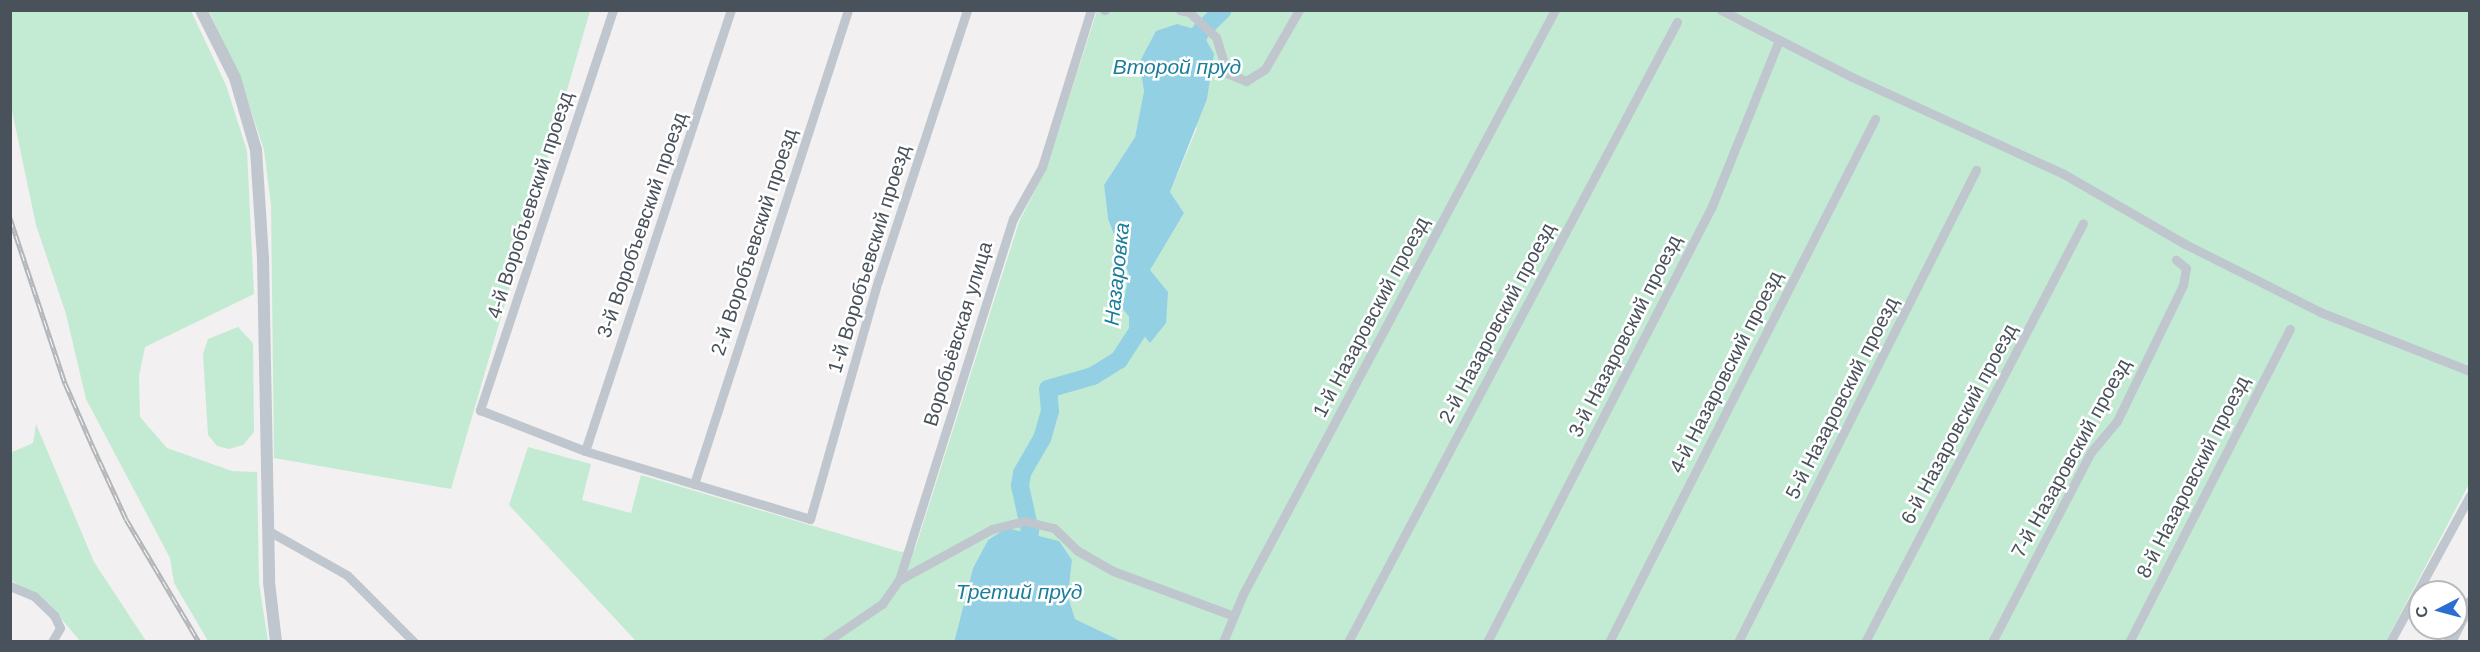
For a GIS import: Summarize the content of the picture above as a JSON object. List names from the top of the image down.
{
  "streets": {
    "street": [
      "4-й Воробъевский проезд",
      "3-й Воробъевский проезд",
      "2-й Воробъевский проезд",
      "1-й Воробъевский проезд",
      "1-й Назаровский проезд",
      "2-й Назаровский проезд",
      "Воробьёвская улица",
      "3-й Назаровский проезд",
      "4-й Назаровский проезд",
      "5-й Назаровский проезд",
      "6-й Назаровский проезд",
      "7-й Назаровский проезд",
      "8-й Назаровский проезд"
    ]
  },
  "crossings": [
    ["4-й Воробъевский проезд", "3-й Воробъевский проезд"],
    ["2-й Воробъевский проезд", "1-й Воробъевский проезд"]
  ],
  "water": ["Второй пруд", "Назаровка", "Третий пруд"],
  "north": "left"
}
